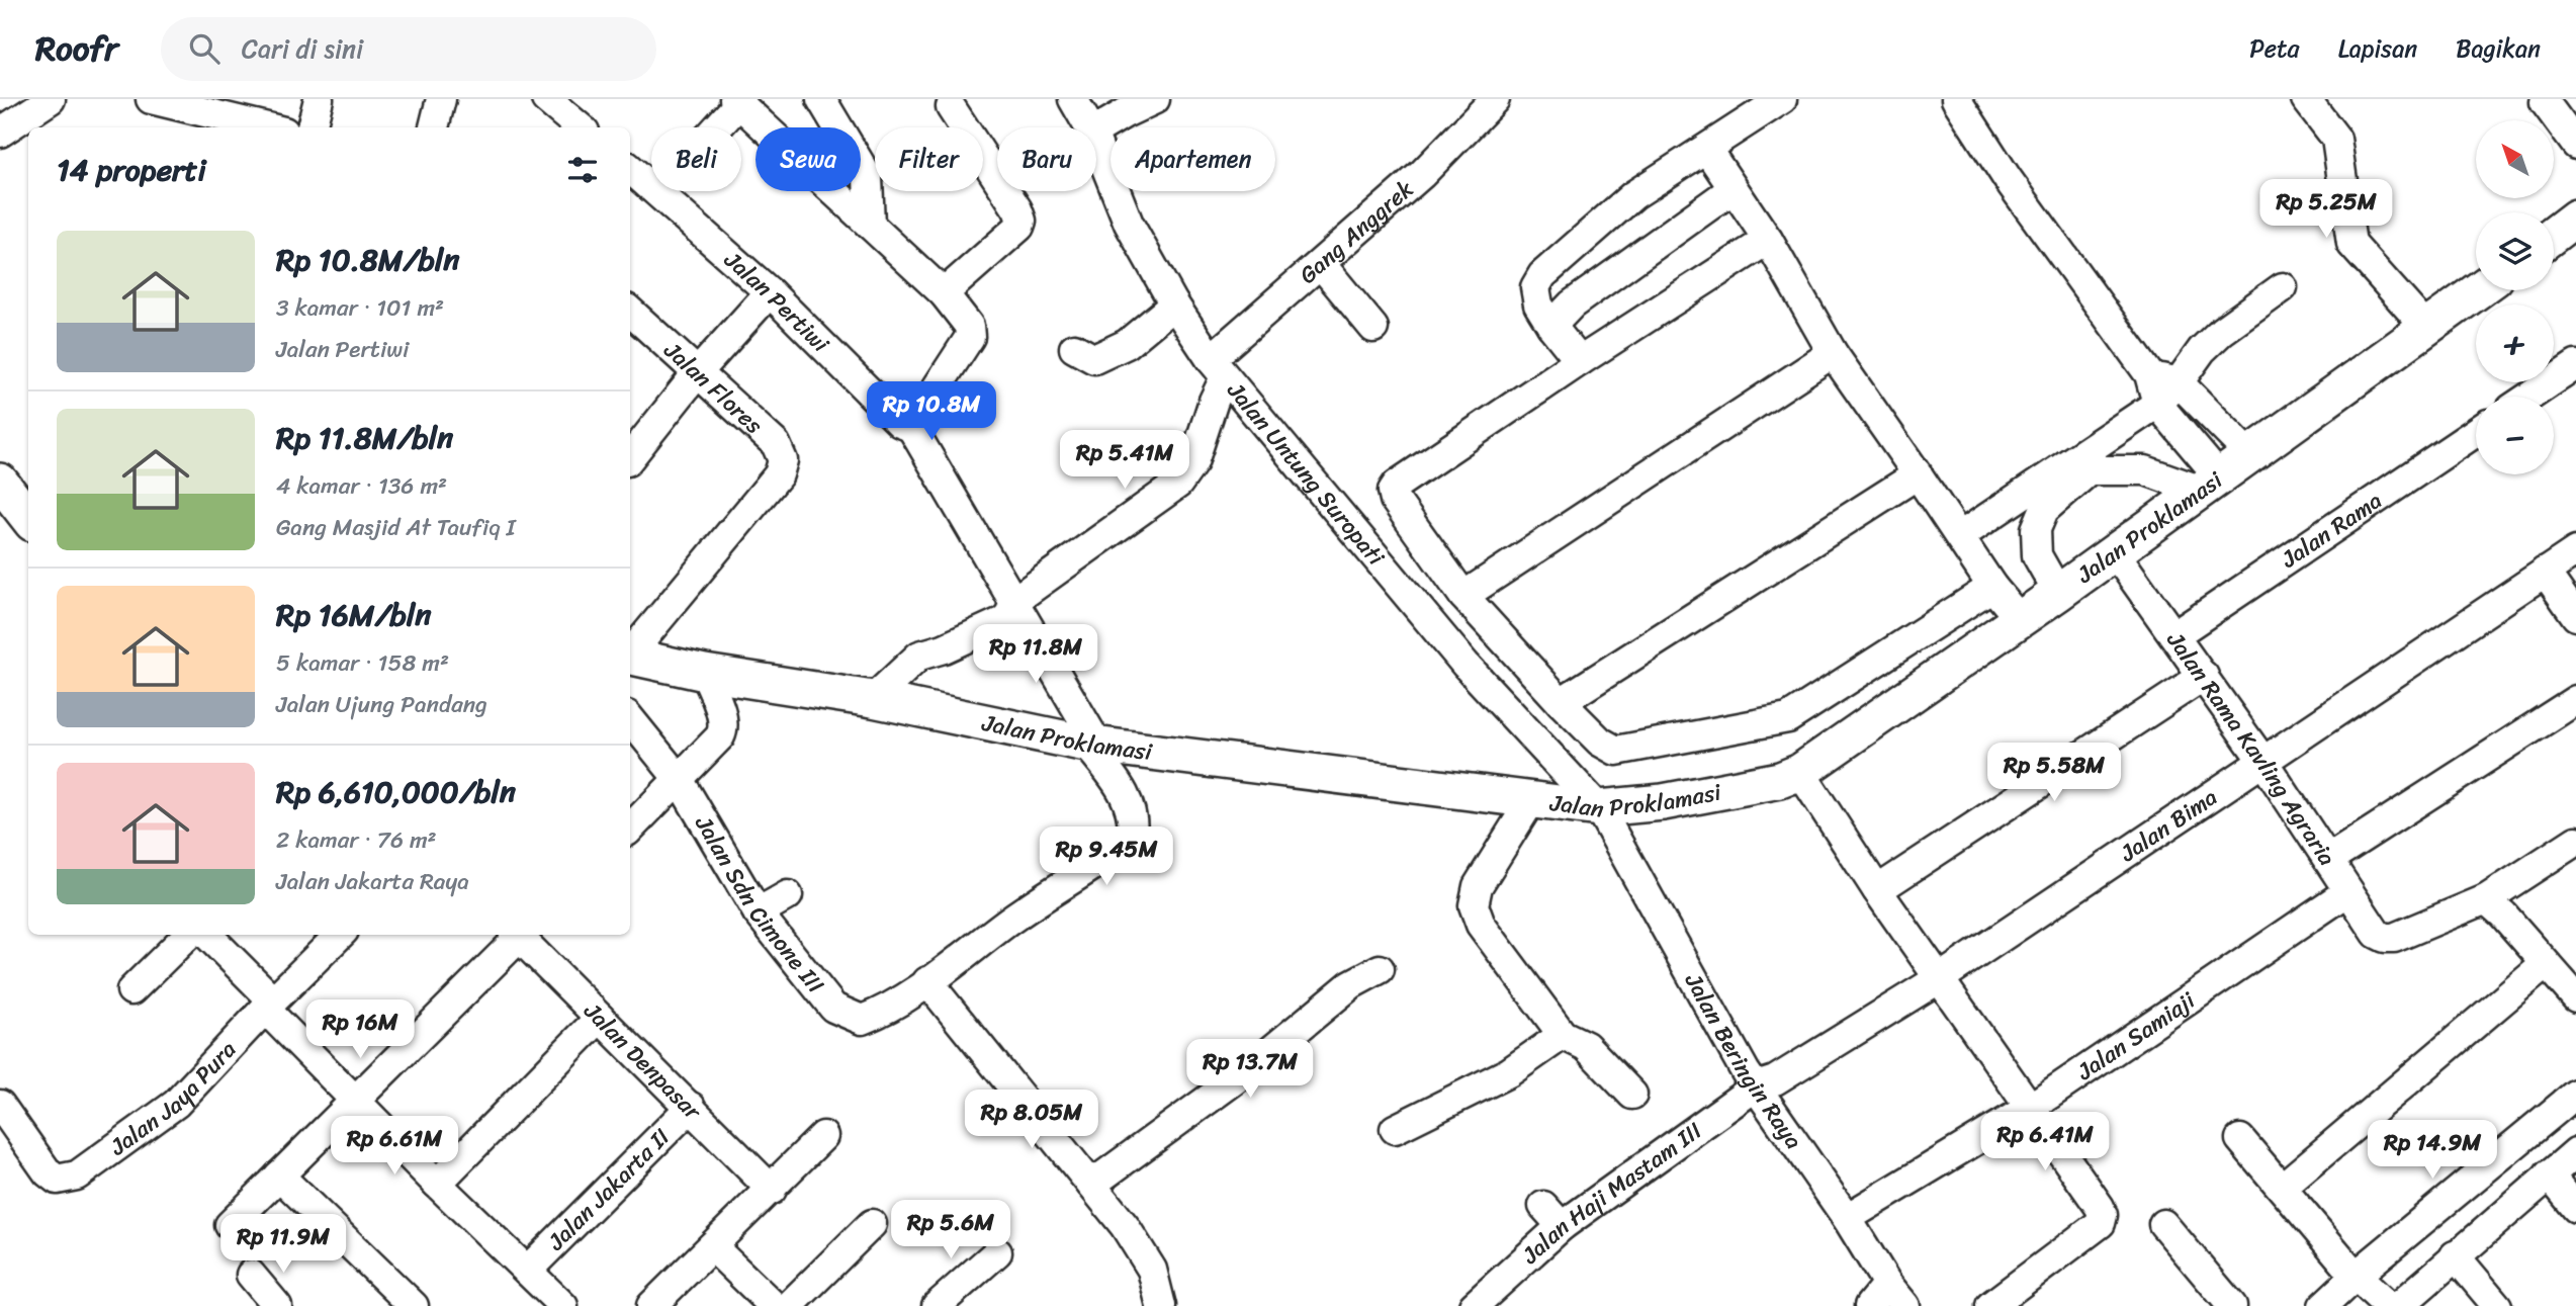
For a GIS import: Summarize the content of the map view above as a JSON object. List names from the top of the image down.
{
  "streets": {
    "main road": ["Jalan Proklamasi"],
    "street": [
      "Gang Anggrek",
      "Jalan Pertiwi",
      "Jalan Flores",
      "Jalan Untung Suropati",
      "Jalan Rama",
      "Jalan Rama Kavling Agraria",
      "Jalan Bima",
      "Jalan Sdn Cimone III",
      "Jalan Samiaji",
      "Jalan Denpasar",
      "Jalan Beringin Raya",
      "Jalan Jaya Pura",
      "Jalan Jakarta II",
      "Jalan Haji Mastam III"
    ]
  },
  "crossings": [
    ["Gang Anggrek", "Jalan Untung Suropati"],
    ["Jalan Untung Suropati", "Jalan Proklamasi"],
    ["Jalan Untung Suropati", "Jalan Beringin Raya"],
    ["Jalan Proklamasi", "Jalan Rama Kavling Agraria"],
    ["Jalan Proklamasi", "Jalan Sdn Cimone III"],
    ["Jalan Proklamasi", "Jalan Beringin Raya"],
    ["Jalan Rama", "Jalan Rama Kavling Agraria"],
    ["Jalan Rama Kavling Agraria", "Jalan Bima"],
    ["Jalan Rama Kavling Agraria", "Jalan Samiaji"],
    ["Jalan Bima", "Jalan Beringin Raya"],
    ["Jalan Bima", "Jalan Haji Mastam III"],
    ["Jalan Samiaji", "Jalan Beringin Raya"],
    ["Jalan Denpasar", "Jalan Jakarta II"],
    ["Jalan Beringin Raya", "Jalan Haji Mastam III"]
  ],
  "north": "top left",
  "page": {
    "header": "Roofr",
    "search": "Cari di sini",
    "nav": ["Peta", "Lapisan", "Bagikan"],
    "map_buttons": ["+", "−"],
    "chip": [
      "Beli",
      "Sewa",
      "Filter",
      "Baru",
      "Apartemen"
    ],
    "heading": "14 properti",
    "price": [
      "Rp 5.25M",
      "Rp 10.8M",
      "Rp 5.41M",
      "Rp 11.8M",
      "Rp 5.58M",
      "Rp 9.45M",
      "Rp 16M",
      "Rp 13.7M",
      "Rp 8.05M",
      "Rp 6.41M",
      "Rp 6.61M",
      "Rp 14.9M",
      "Rp 5.6M",
      "Rp 11.9M"
    ],
    "list": [
      {
        "name": "Rp 10.8M/bln",
        "note": "3 kamar · 101 m² · Jalan Pertiwi"
      },
      {
        "name": "Rp 11.8M/bln",
        "note": "4 kamar · 136 m² · Gang Masjid At Taufiq I"
      },
      {
        "name": "Rp 16M/bln",
        "note": "5 kamar · 158 m² · Jalan Ujung Pandang"
      },
      {
        "name": "Rp 6,610,000/bln",
        "note": "2 kamar · 76 m² · Jalan Jakarta Raya"
      }
    ]
  }
}
